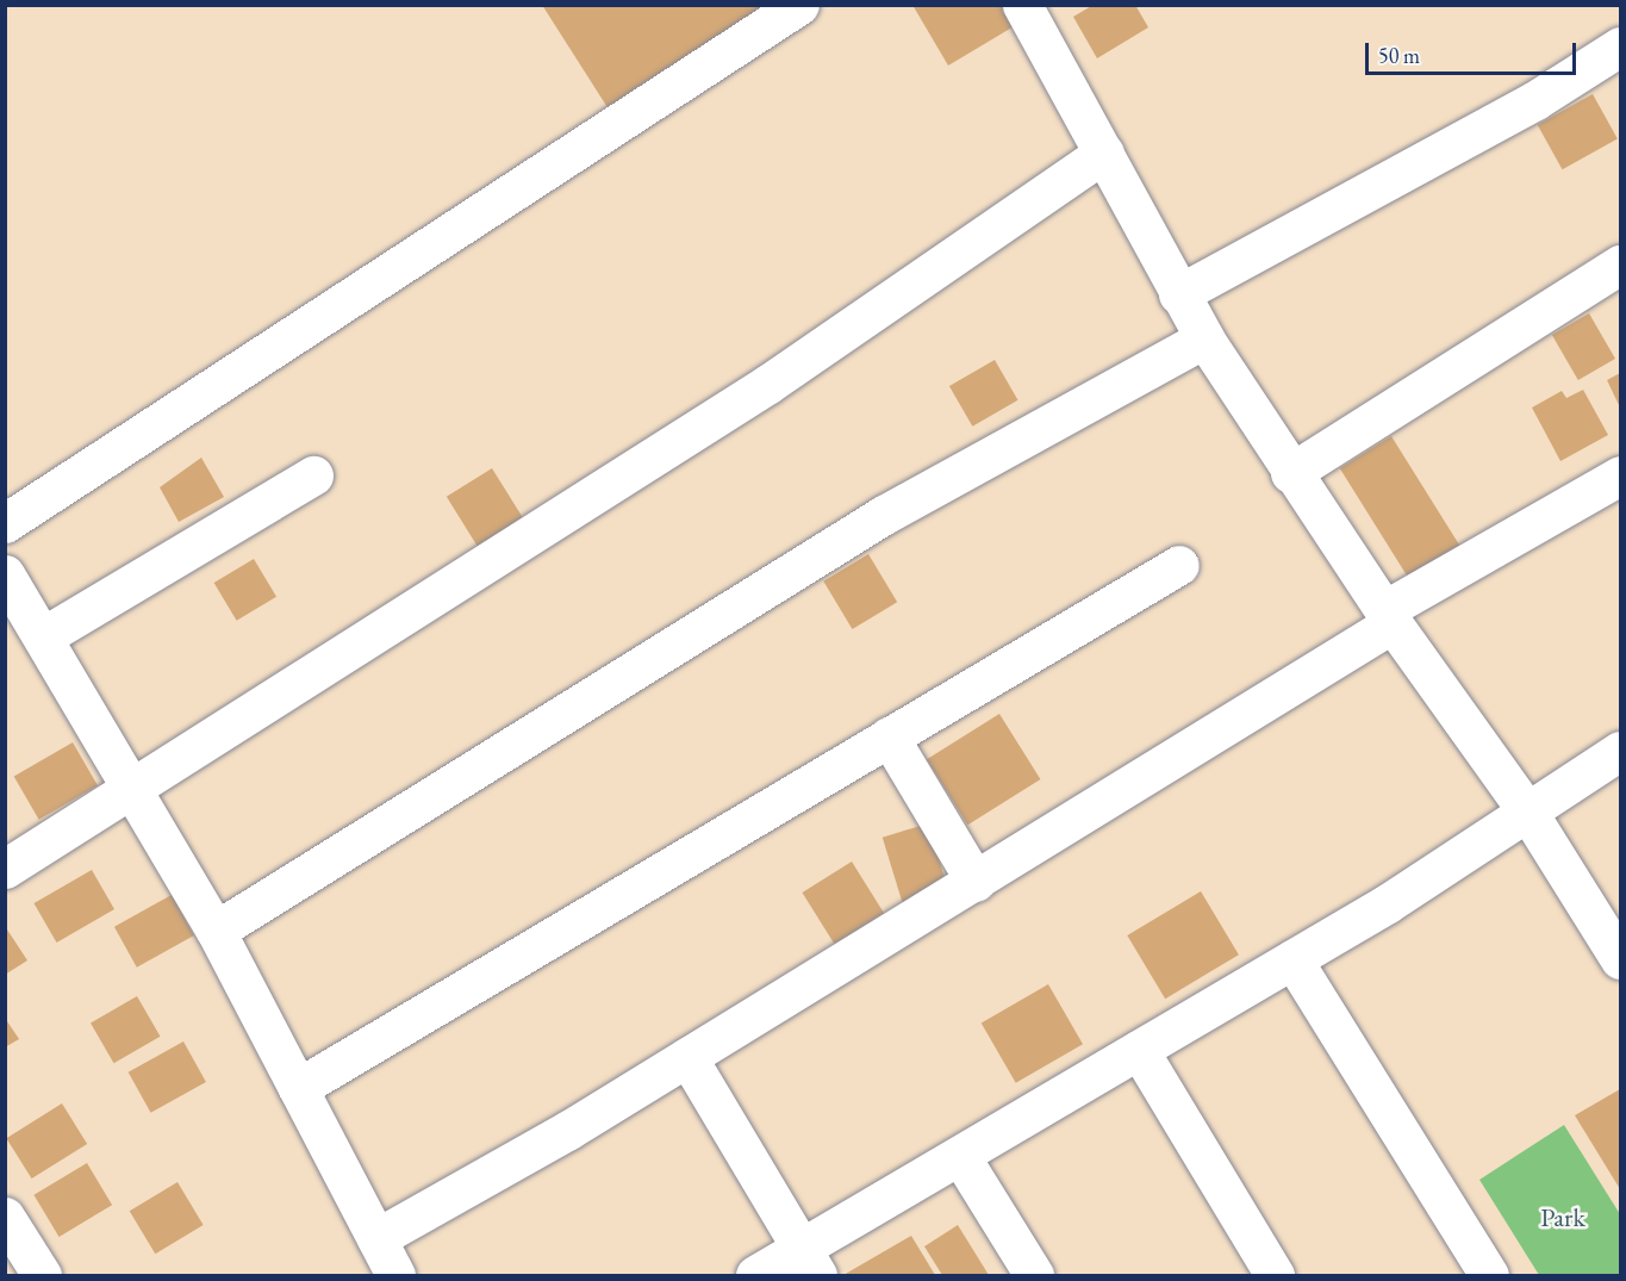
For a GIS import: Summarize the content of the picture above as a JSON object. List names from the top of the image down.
{
  "parks": ["Park"],
  "scale_bar": "50 m"
}
